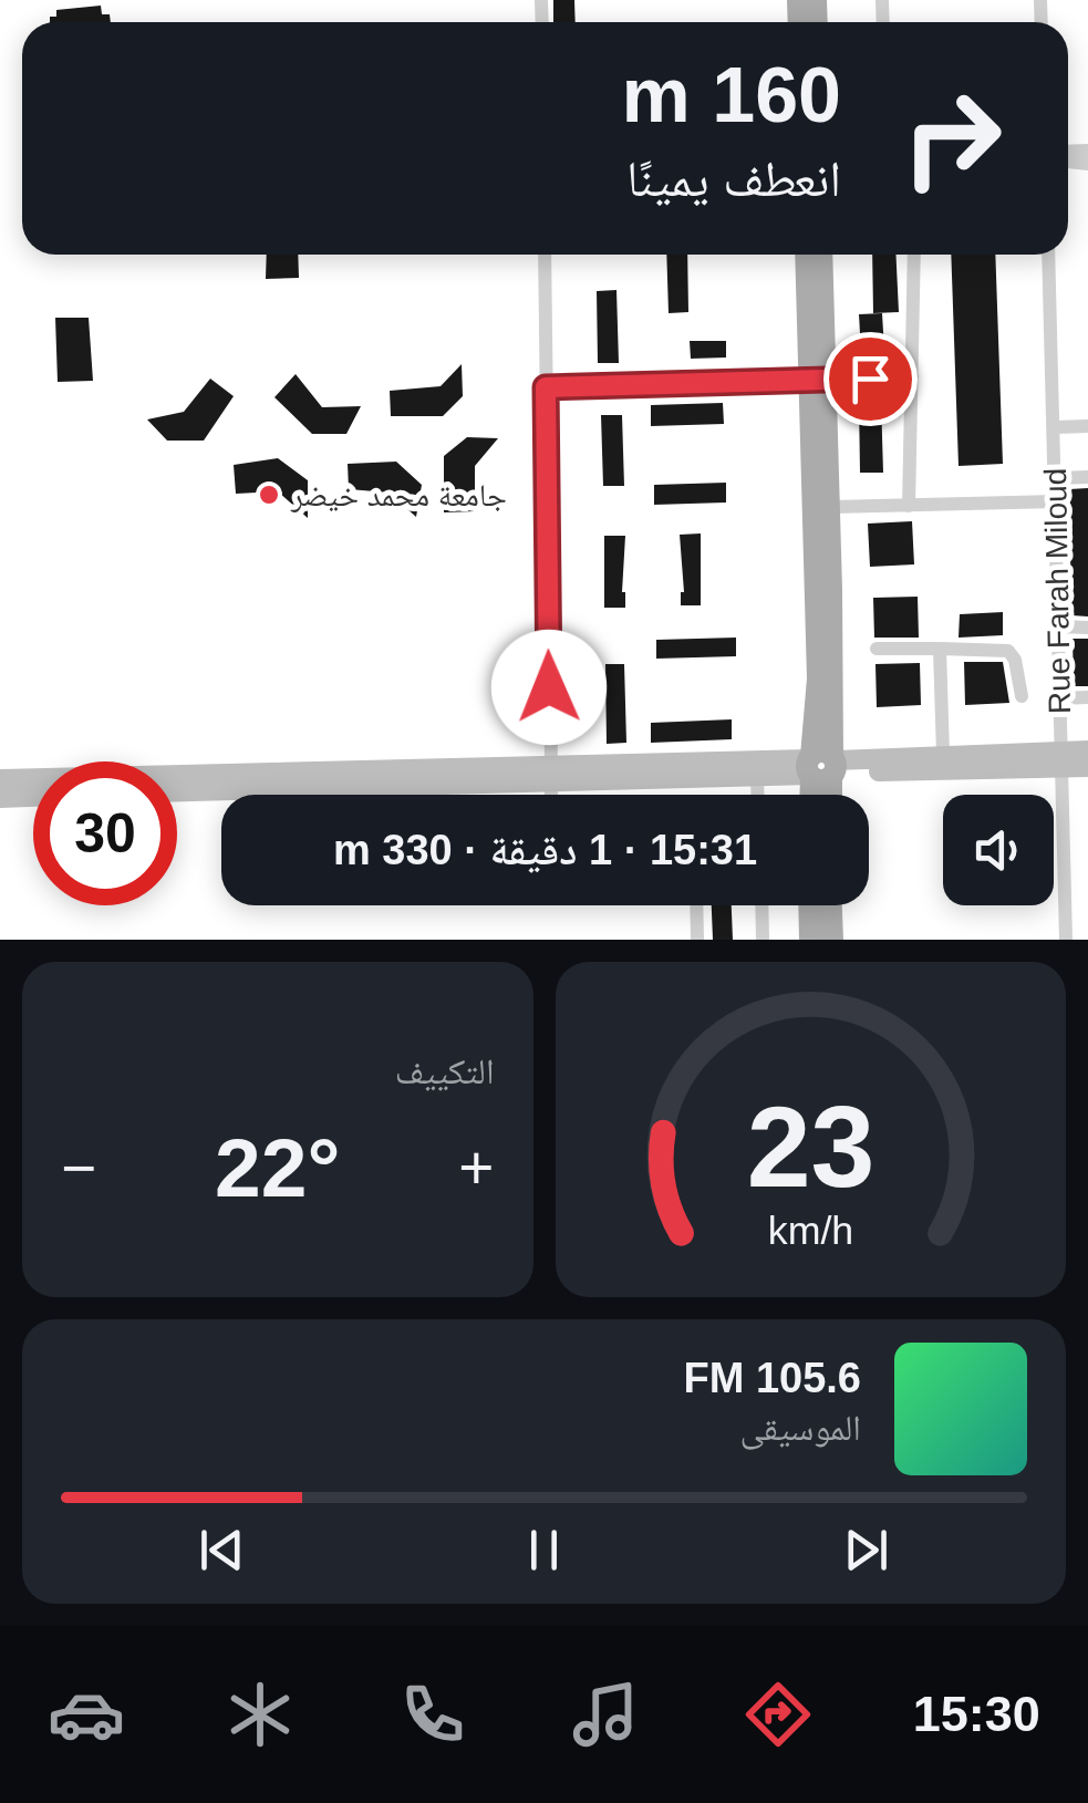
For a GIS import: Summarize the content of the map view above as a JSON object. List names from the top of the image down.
{
  "streets": {
    "street": ["Rue Farah Miloud"]
  },
  "places": ["جامعة محمد خيضر"],
  "page": {
    "turn": ["160 m", "انعطف يمينًا"],
    "limit": "30",
    "trip": "15:31 · 1 دقيقة · 330 m",
    "tile": "التكييف",
    "heat": ["−", "22°", "+"],
    "song": ["105.6 FM", "الموسيقى"],
    "tabs": "15:30",
    "gauge": ["23", "km/h"]
  }
}
